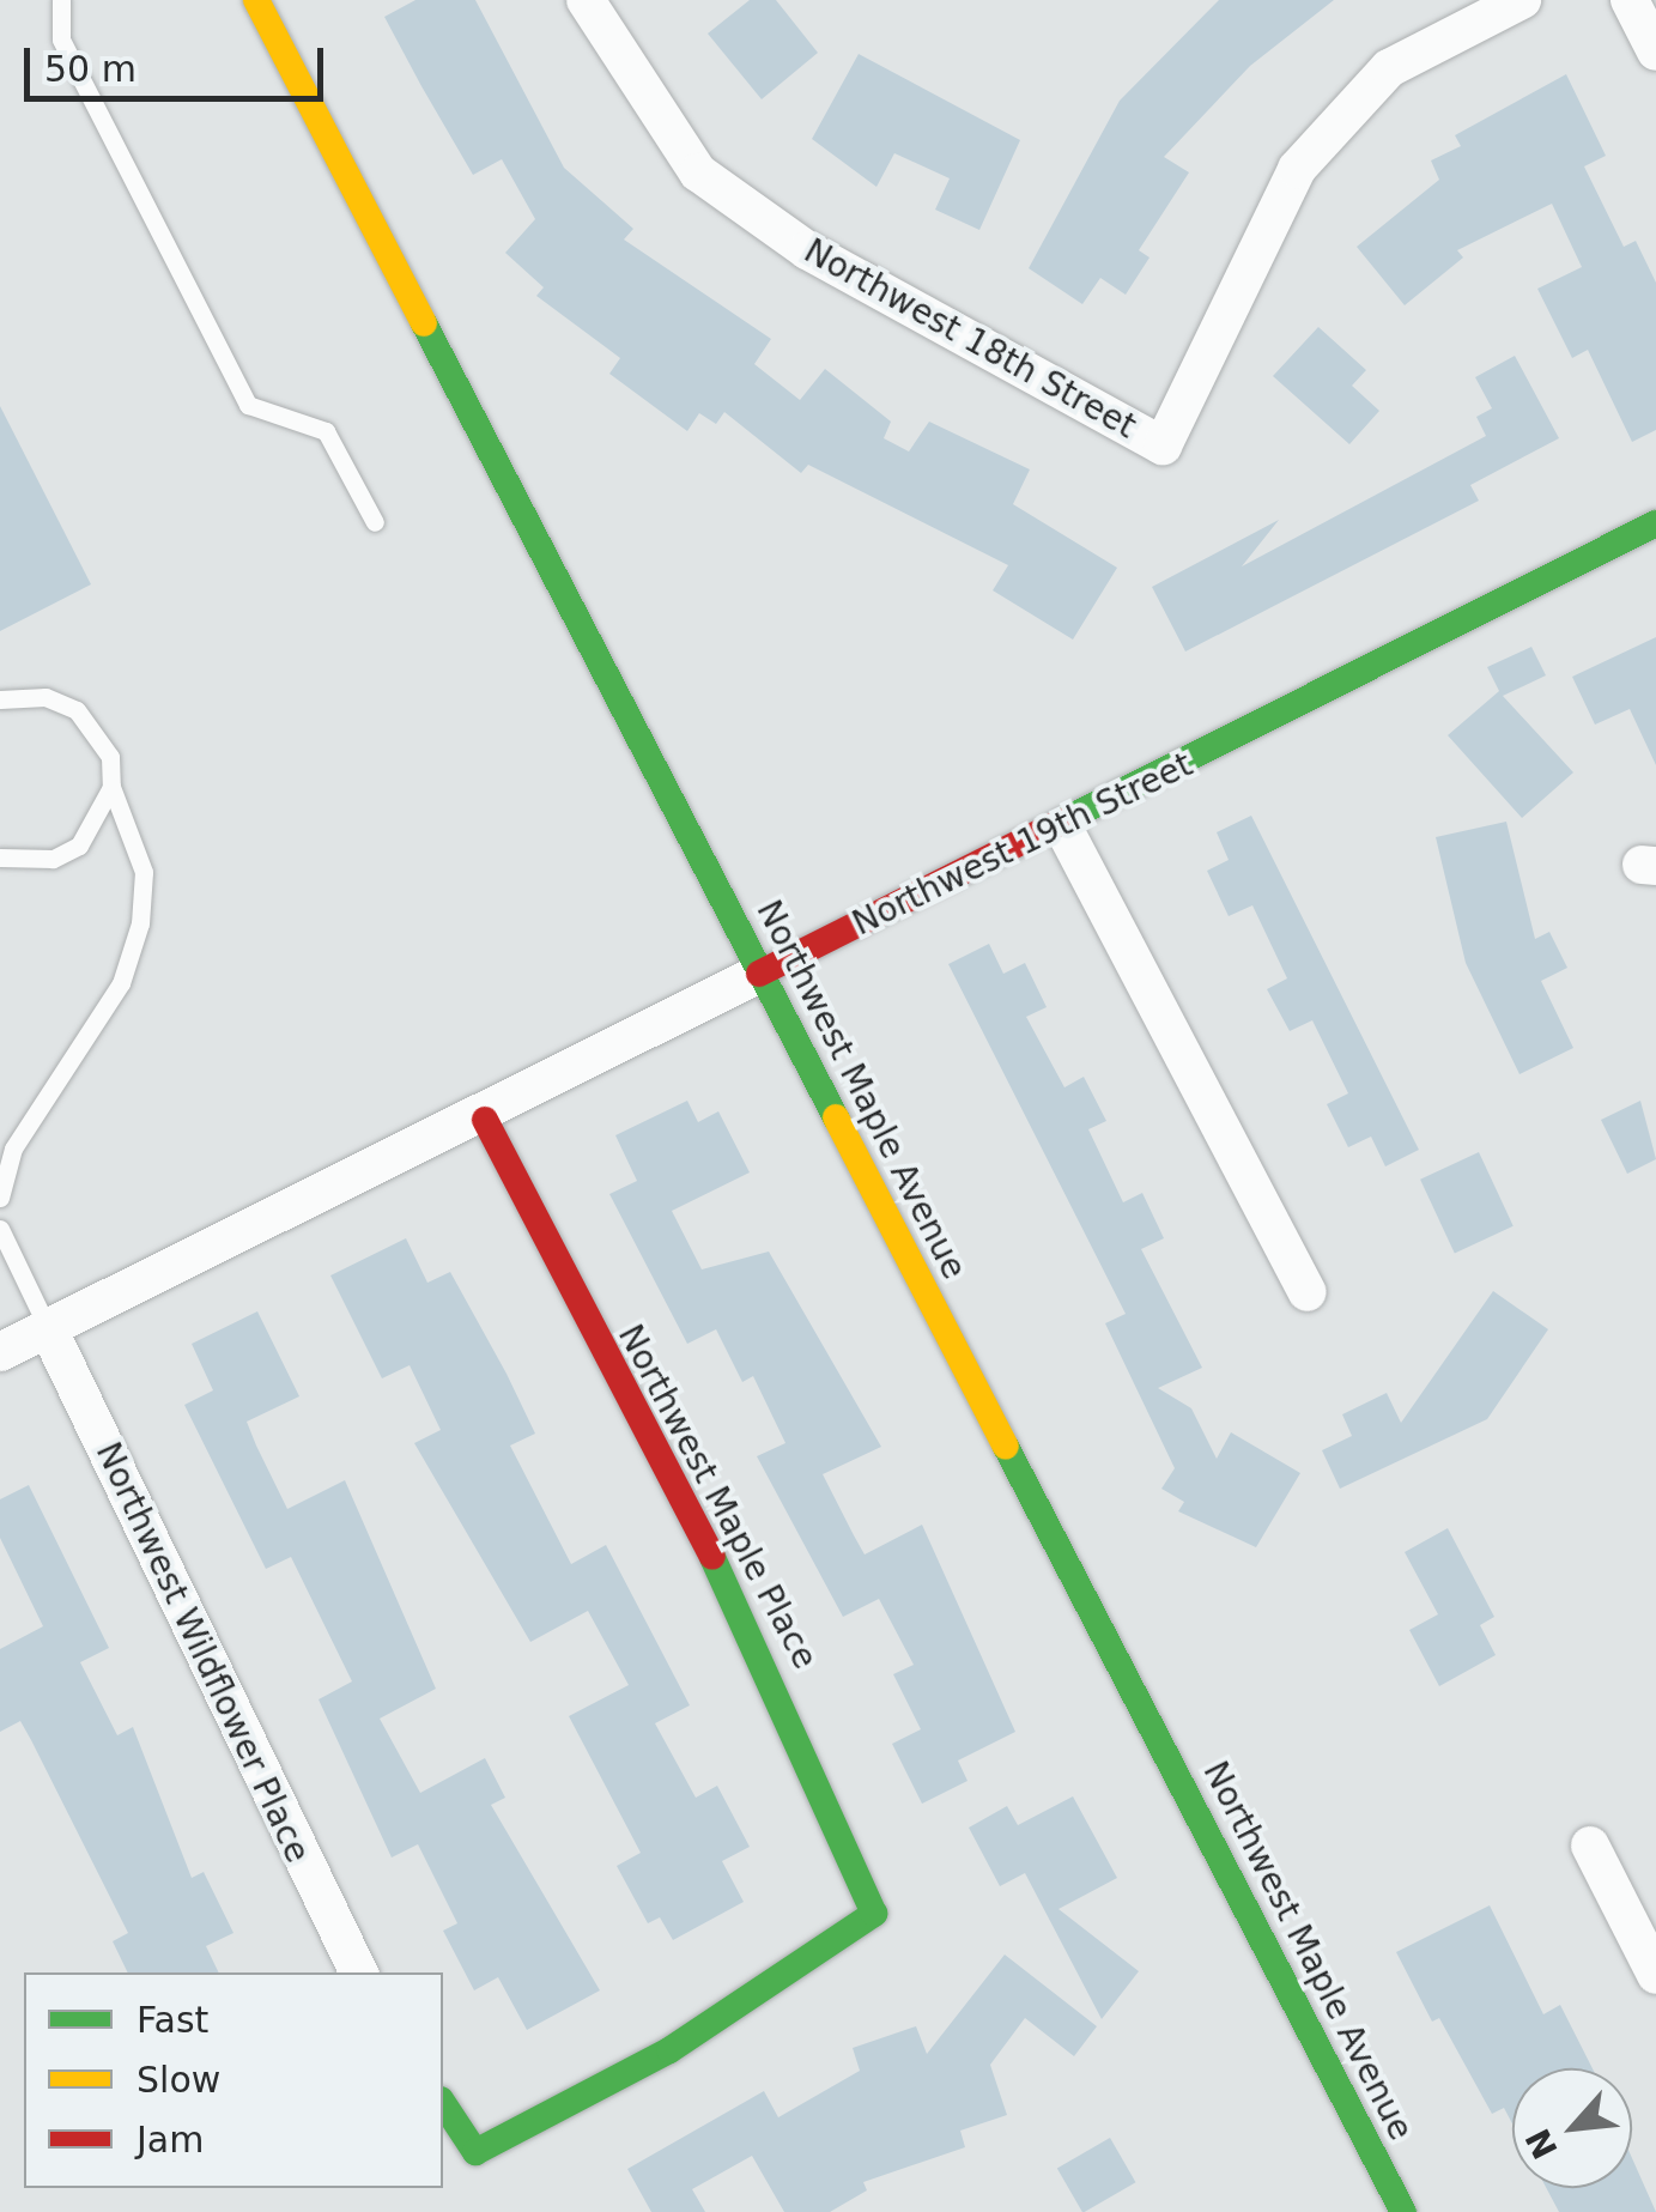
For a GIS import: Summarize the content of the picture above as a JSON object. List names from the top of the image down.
{
  "streets": {
    "street": [
      "Northwest 18th Street",
      "Northwest 19th Street",
      "Northwest Maple Avenue",
      "Northwest Maple Place",
      "Northwest Wildflower Place"
    ]
  },
  "crossings": [
    ["Northwest 19th Street", "Northwest Maple Avenue"],
    ["Northwest 19th Street", "Northwest Maple Place"],
    ["Northwest 19th Street", "Northwest Wildflower Place"]
  ],
  "legend": ["Fast", "Slow", "Jam"],
  "scale_bar": "50 m",
  "north": "bottom left"
}
